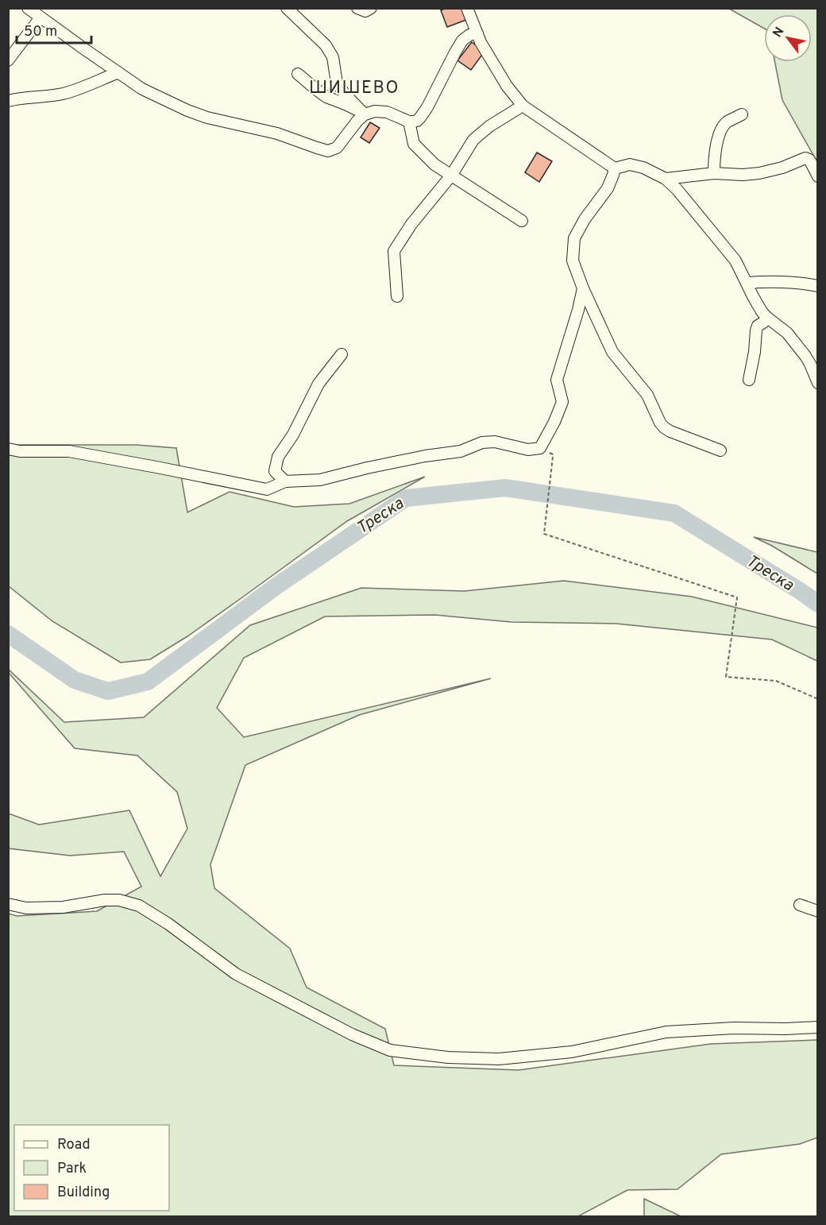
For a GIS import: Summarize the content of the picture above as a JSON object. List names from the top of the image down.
{
  "districts": ["ШИШЕВО"],
  "water": ["Треска"],
  "legend": ["Road", "Park", "Building"],
  "scale_bar": "50 m",
  "north": "top left"
}
